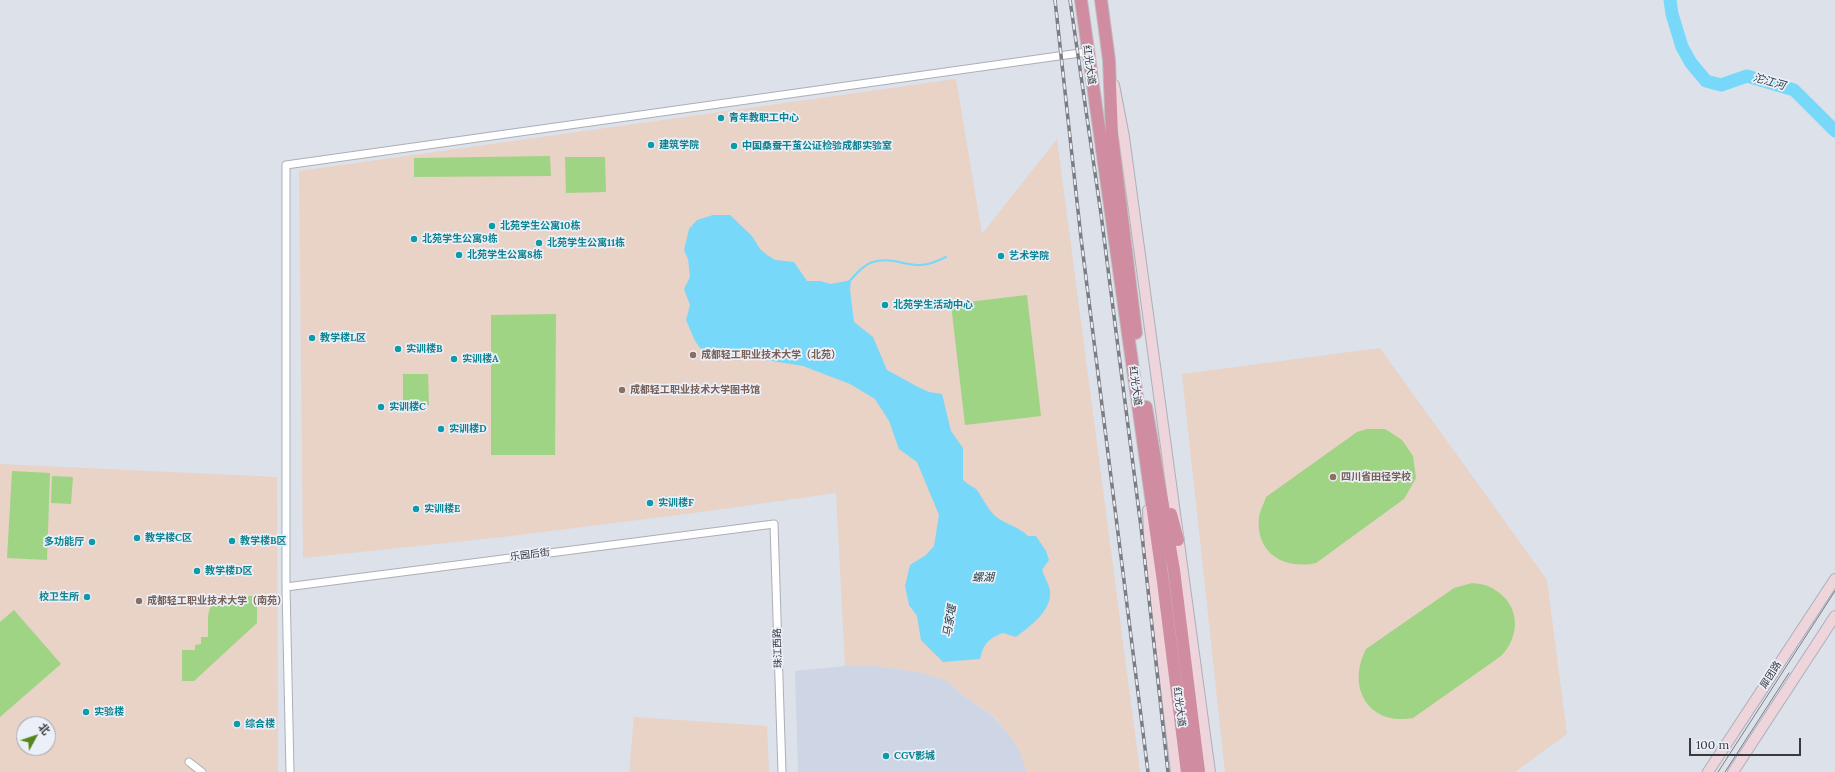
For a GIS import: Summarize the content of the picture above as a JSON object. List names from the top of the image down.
{
  "streets": {
    "highway": ["红光大道"],
    "main road": ["犀团路"],
    "street": ["乐园后街", "珠江西路"]
  },
  "crossings": [
    ["乐园后街", "珠江西路"]
  ],
  "water": ["沱江河", "螺湖", "马家堰"],
  "places": [
    "青年教职工中心",
    "建筑学院",
    "中国桑蚕干茧公证检验成都实验室",
    "北苑学生公寓10栋",
    "北苑学生公寓9栋",
    "北苑学生公寓11栋",
    "北苑学生公寓8栋",
    "艺术学院",
    "北苑学生活动中心",
    "教学楼L区",
    "实训楼B",
    "成都轻工职业技术大学（北苑）",
    "实训楼A",
    "成都轻工职业技术大学图书馆",
    "实训楼C",
    "实训楼D",
    "四川省田径学校",
    "实训楼F",
    "实训楼E",
    "教学楼C区",
    "教学楼B区",
    "多功能厅",
    "教学楼D区",
    "校卫生所",
    "成都轻工职业技术大学（南苑）",
    "实验楼",
    "综合楼",
    "CGV影城"
  ],
  "scale_bar": "100 m",
  "north": "top right"
}
